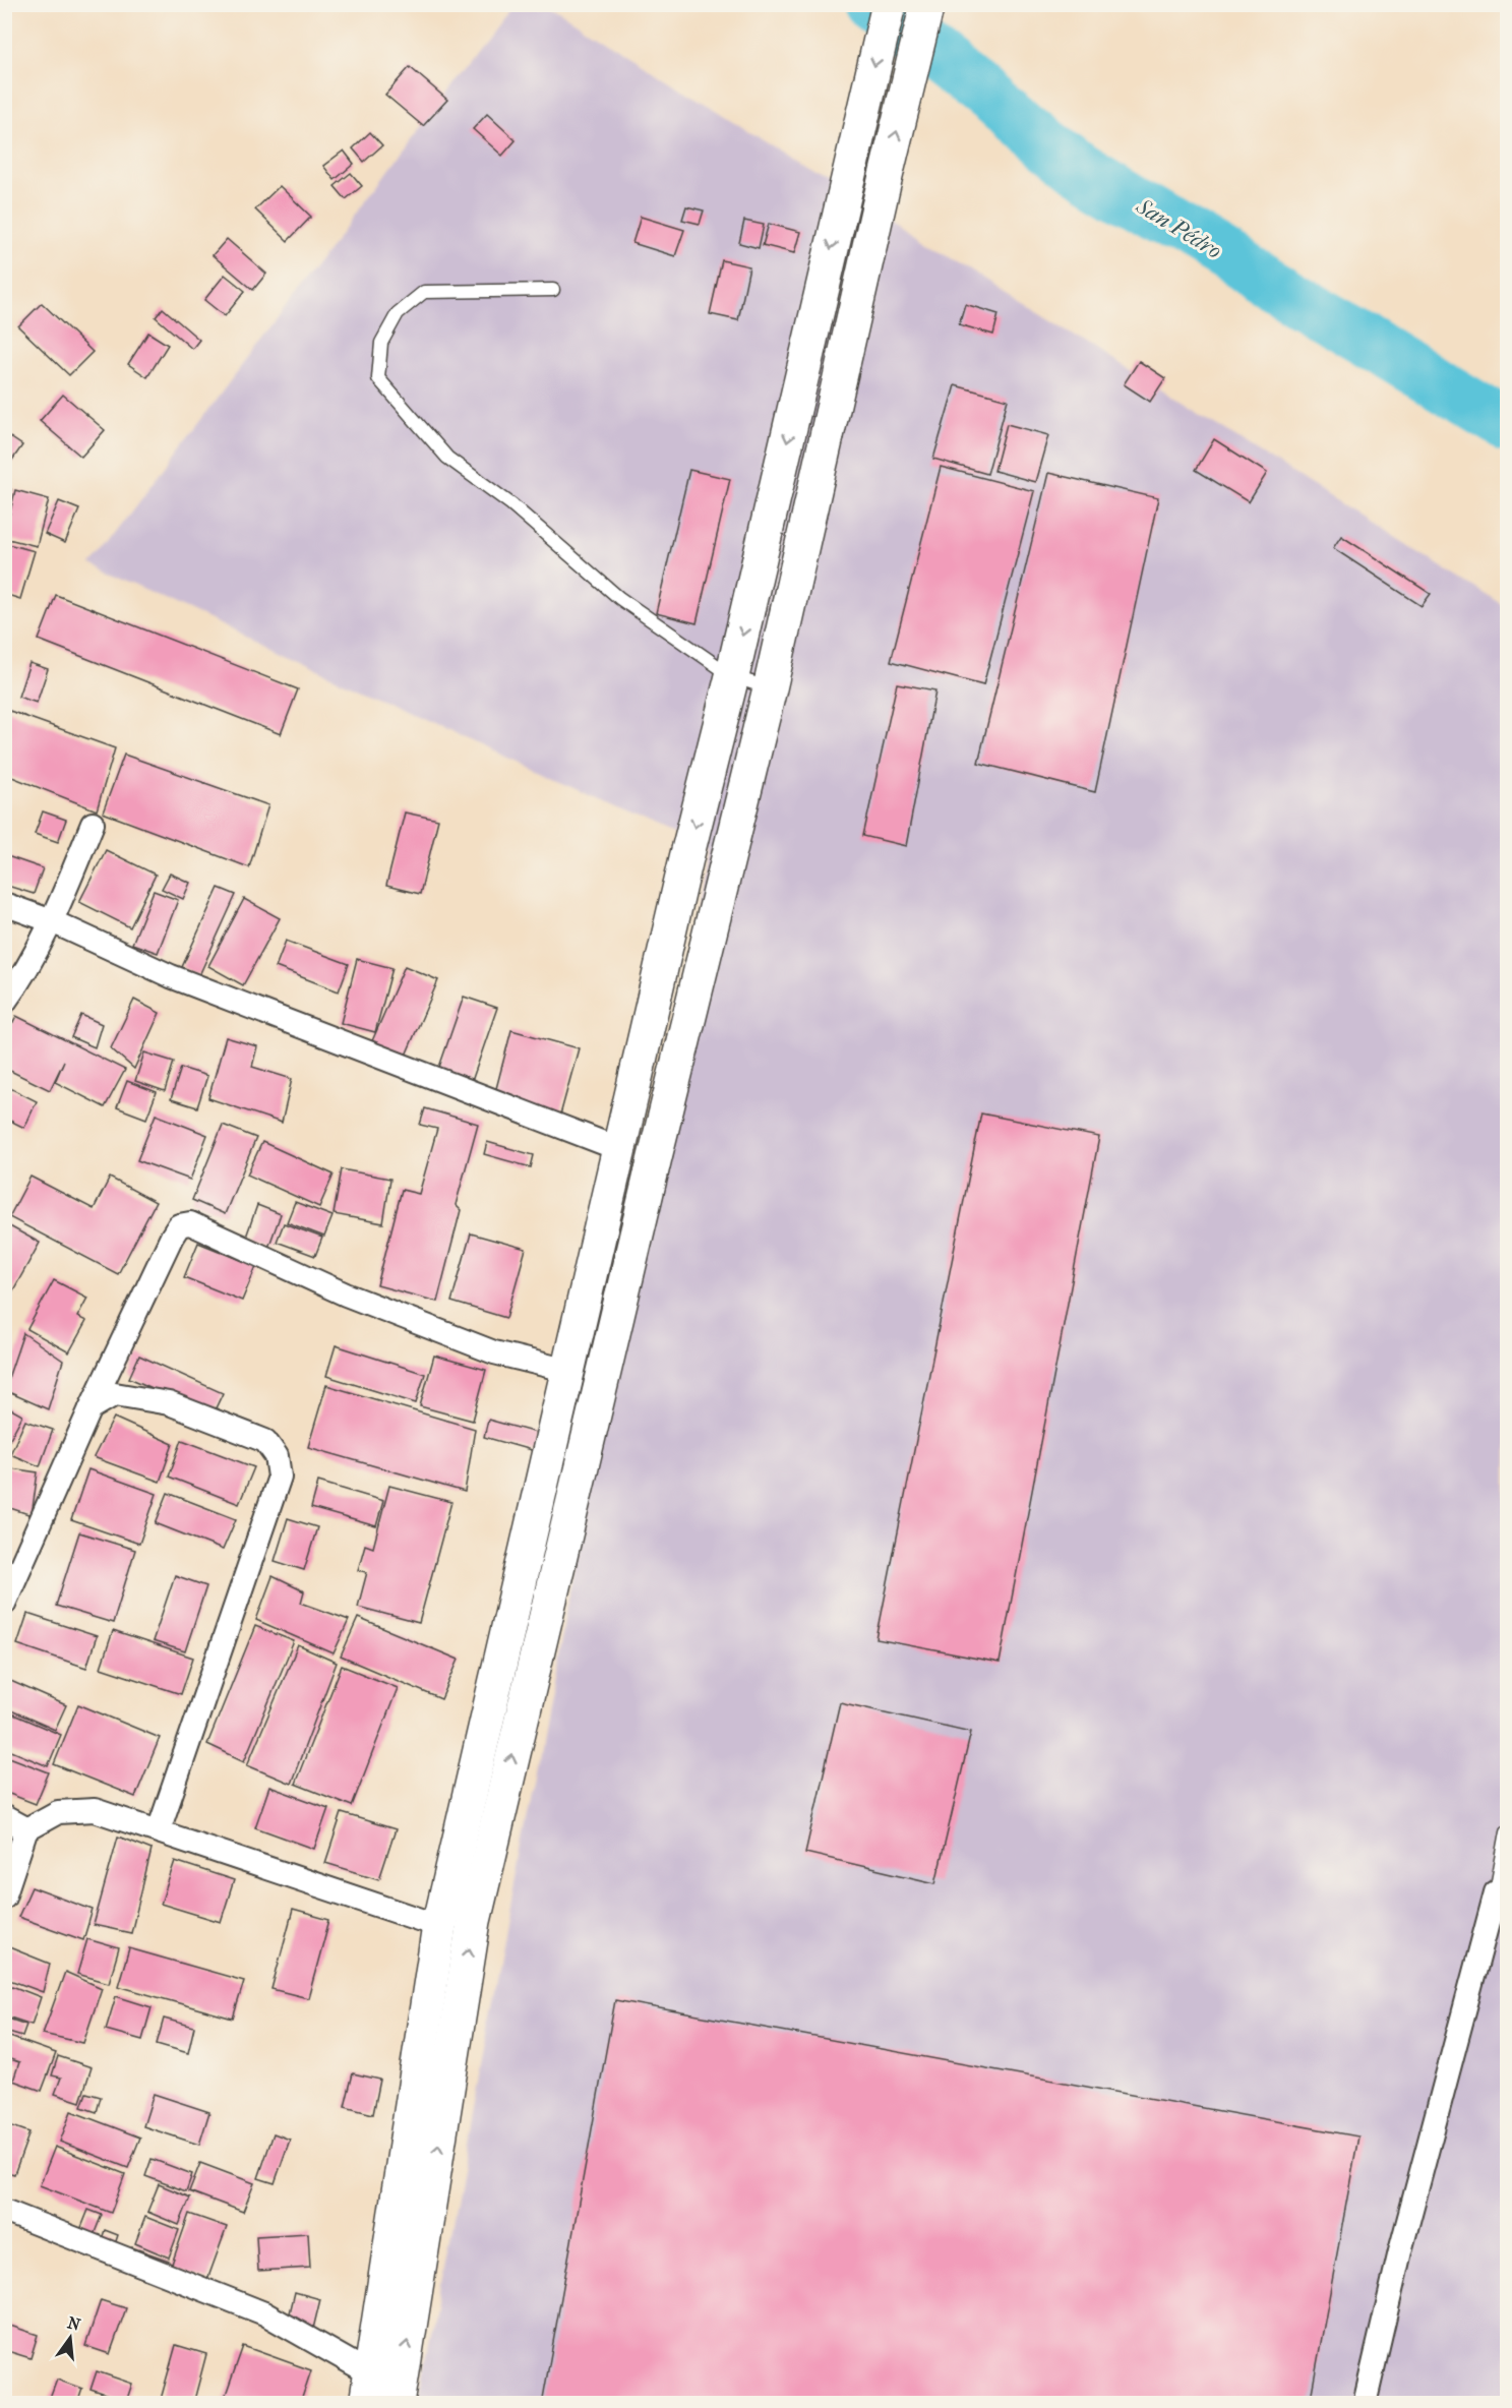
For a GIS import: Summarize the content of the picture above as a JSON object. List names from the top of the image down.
{
  "water": ["San Pédro"],
  "north": "top"
}
